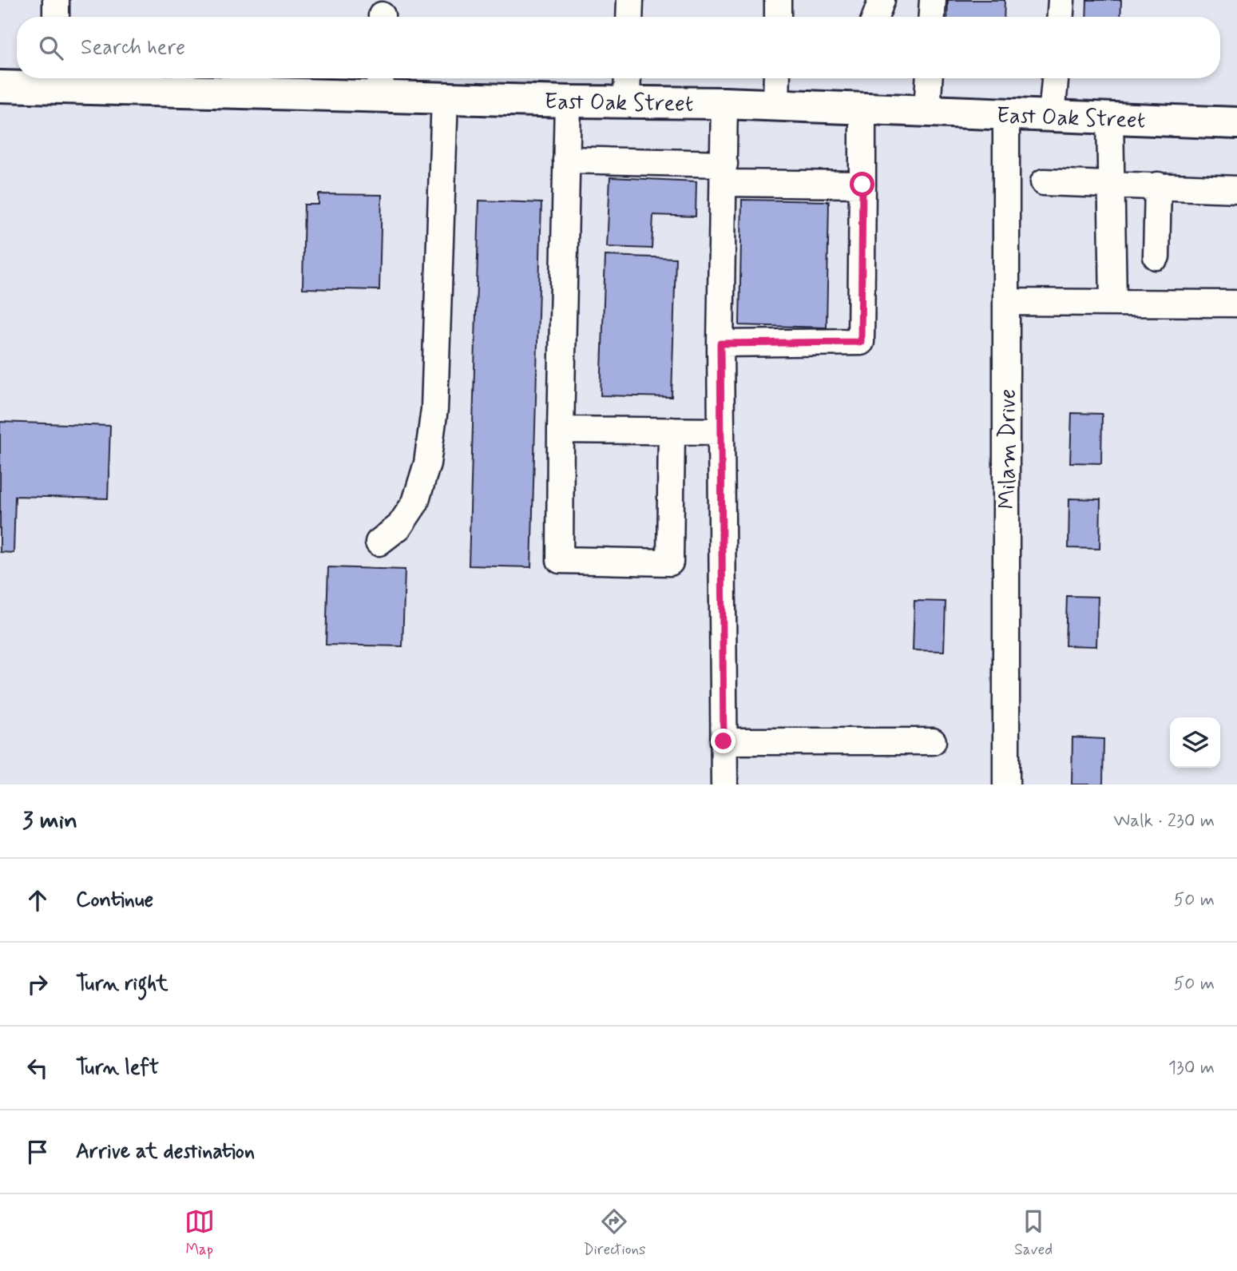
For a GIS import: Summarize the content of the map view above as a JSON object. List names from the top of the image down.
{
  "streets": {
    "highway": ["East Oak Street"],
    "street": ["Milam Drive"]
  },
  "crossings": [
    ["East Oak Street", "Milam Drive"]
  ],
  "page": {
    "search": "Search here",
    "heading": ["3 min", "Walk · 230 m"],
    "list": [
      ["Continue", "50 m"],
      ["Turn right", "50 m"],
      ["Turn left", "130 m"],
      "Arrive at destination"
    ],
    "nav": ["Map", "Directions", "Saved"]
  }
}
